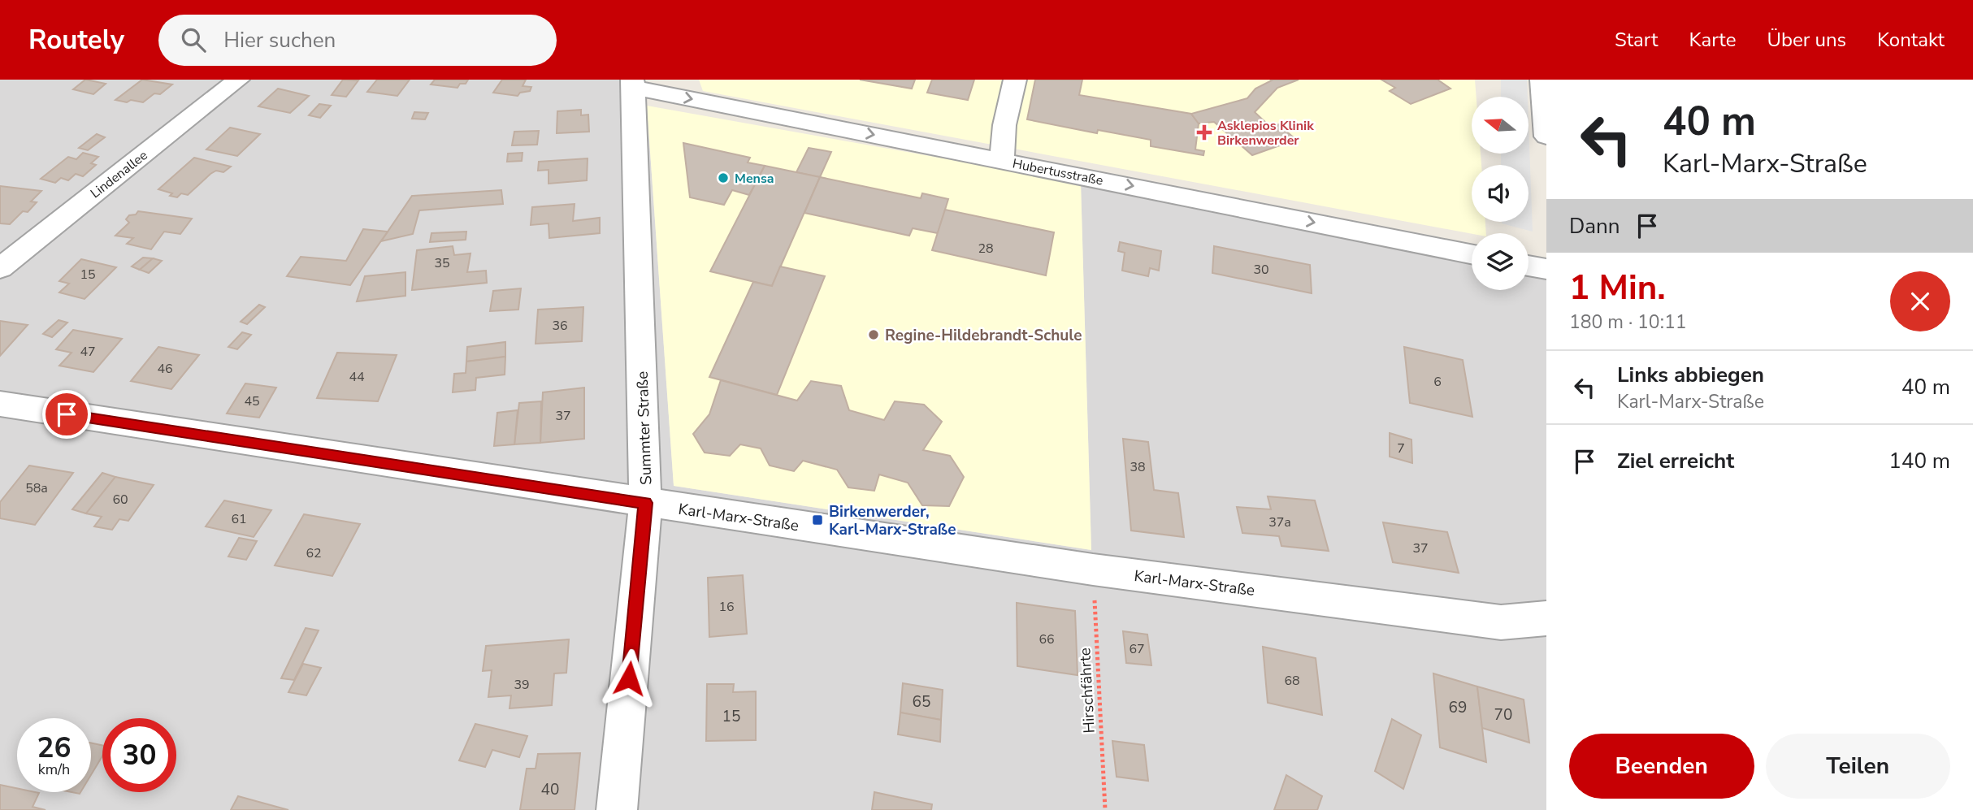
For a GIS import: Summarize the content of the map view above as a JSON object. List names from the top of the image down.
{
  "streets": {
    "street": [
      "Hubertusstraße",
      "Lindenallee",
      "Summter Straße",
      "Karl-Marx-Straße"
    ],
    "path": ["Hirschfährte"]
  },
  "crossings": [
    ["Hubertusstraße", "Summter Straße"],
    ["Summter Straße", "Karl-Marx-Straße"],
    ["Karl-Marx-Straße", "Hirschfährte"]
  ],
  "one_way": ["Hubertusstraße"],
  "places": {
    "health": ["Asklepios Klinik Birkenwerder"],
    "other": ["Mensa", "Regine-Hildebrandt-Schule"],
    "transit": ["Birkenwerder, Karl-Marx-Straße"]
  },
  "house_numbers": [
    "28",
    "35",
    "30",
    "15",
    "36",
    "47",
    "46",
    "44",
    "6",
    "45",
    "37",
    "7",
    "38",
    "58a",
    "60",
    "61",
    "37a",
    "37",
    "62",
    "16",
    "66",
    "67",
    "68",
    "39",
    "65",
    "69",
    "70",
    "15",
    "40"
  ],
  "north": "left",
  "page": {
    "header": "Routely",
    "search": "Hier suchen",
    "nav": [
      "Start",
      "Karte",
      "Über uns",
      "Kontakt"
    ],
    "turn": ["40 m", "Karl-Marx-Straße"],
    "then": "Dann",
    "heading": ["1 Min.", "180 m · 10:11"],
    "list": [
      {
        "name": "Links abbiegen",
        "note": "Karl-Marx-Straße",
        "value": "40 m"
      },
      {
        "name": "Ziel erreicht",
        "value": "140 m"
      }
    ],
    "speed": "26 km/h",
    "limit": "30",
    "buttons": ["Beenden", "Teilen"]
  }
}
